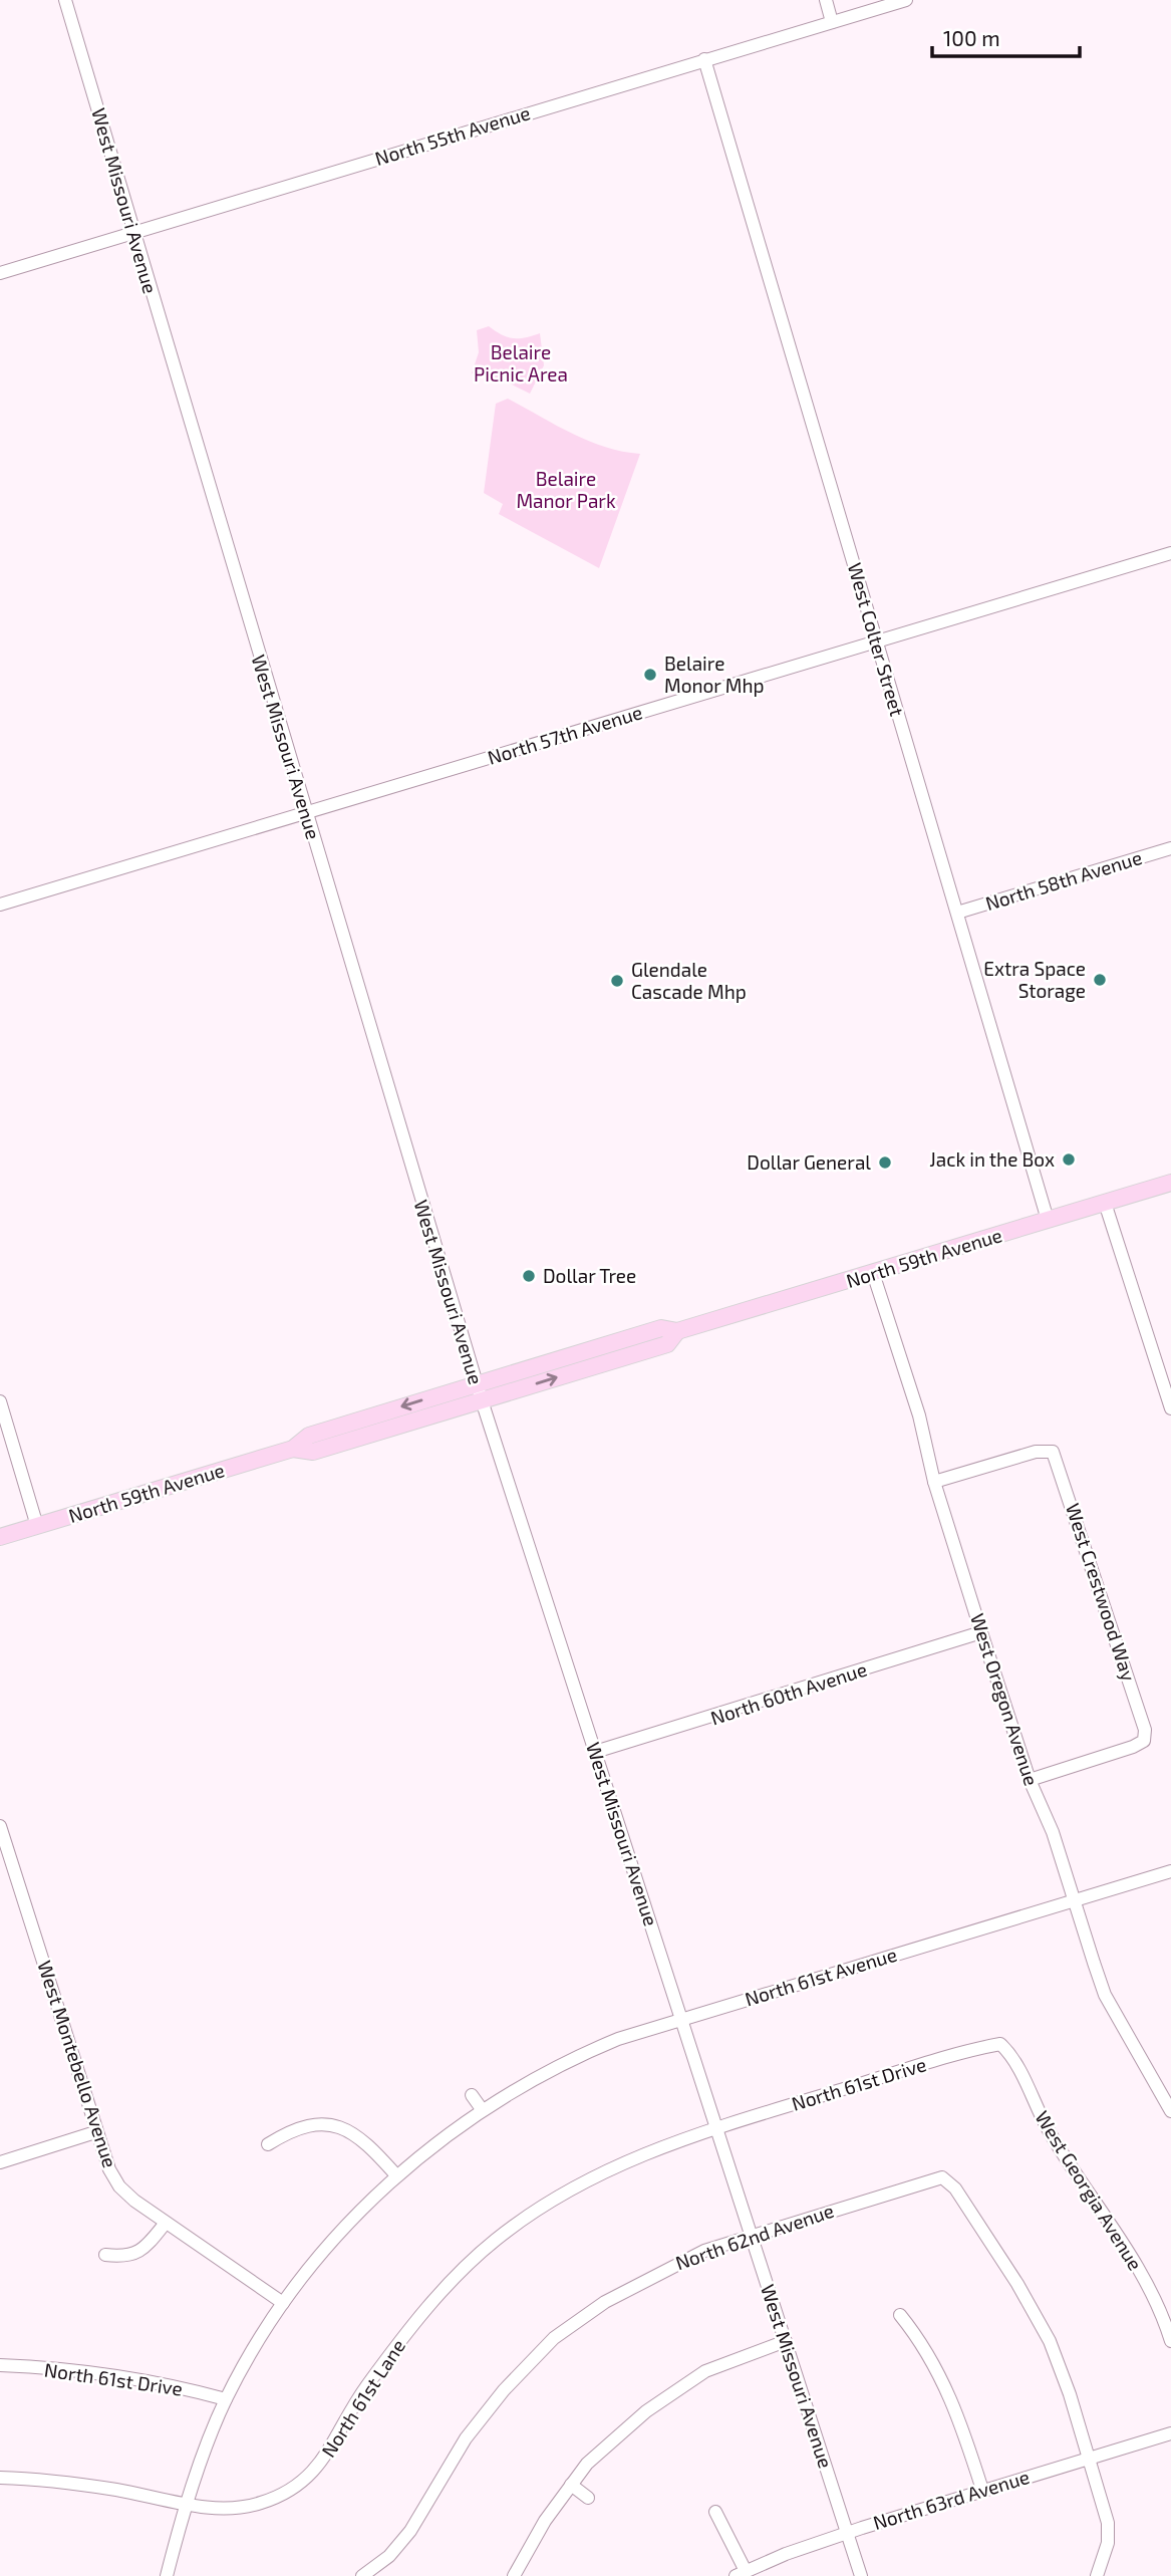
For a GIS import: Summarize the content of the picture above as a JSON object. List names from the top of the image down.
{
  "streets": {
    "main road": ["North 59th Avenue"],
    "street": [
      "North 55th Avenue",
      "West Missouri Avenue",
      "West Colter Street",
      "North 57th Avenue",
      "North 58th Avenue",
      "West Crestwood Way",
      "North 60th Avenue",
      "West Oregon Avenue",
      "North 61st Avenue",
      "West Montebello Avenue",
      "North 61st Drive",
      "West Georgia Avenue",
      "North 62nd Avenue",
      "North 61st Lane",
      "North 63rd Avenue"
    ]
  },
  "crossings": [
    ["North 55th Avenue", "West Missouri Avenue"],
    ["North 55th Avenue", "West Colter Street"],
    ["West Missouri Avenue", "North 57th Avenue"],
    ["West Missouri Avenue", "North 59th Avenue"],
    ["West Missouri Avenue", "North 60th Avenue"],
    ["West Missouri Avenue", "North 61st Avenue"],
    ["West Missouri Avenue", "North 61st Drive"],
    ["West Missouri Avenue", "North 62nd Avenue"],
    ["West Missouri Avenue", "North 61st Lane"],
    ["West Missouri Avenue", "North 63rd Avenue"],
    ["West Colter Street", "North 57th Avenue"],
    ["West Colter Street", "North 58th Avenue"],
    ["West Colter Street", "North 59th Avenue"],
    ["North 59th Avenue", "West Oregon Avenue"],
    ["West Crestwood Way", "West Oregon Avenue"],
    ["North 60th Avenue", "West Oregon Avenue"],
    ["West Oregon Avenue", "North 61st Avenue"],
    ["North 61st Avenue", "West Montebello Avenue"],
    ["North 61st Drive", "West Georgia Avenue"],
    ["North 61st Drive", "North 61st Lane"],
    ["North 62nd Avenue", "North 63rd Avenue"]
  ],
  "parks": ["Belaire Picnic Area", "Belaire Manor Park"],
  "places": [
    "Belaire Monor Mhp",
    "Extra Space Storage",
    "Glendale Cascade Mhp",
    "Jack in the Box",
    "Dollar General",
    "Dollar Tree"
  ],
  "scale_bar": "100 m"
}
